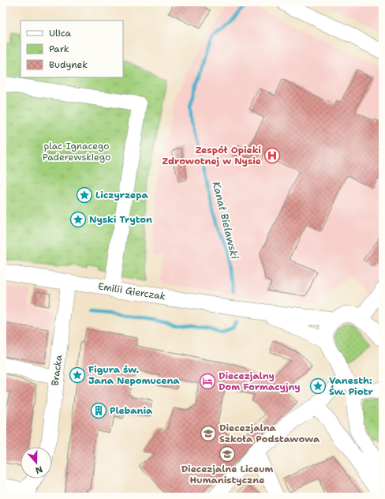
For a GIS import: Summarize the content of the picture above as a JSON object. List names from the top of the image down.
{
  "streets": {
    "street": ["Emilii Gierczak", "Bracka"]
  },
  "crossings": [
    ["Emilii Gierczak", "Bracka"]
  ],
  "water": ["Kanał Bielawski"],
  "parks": ["plac Ignacego Paderewskiego"],
  "places": {
    "hospital": ["Zespół Opieki Zdrowotnej w Nysie"],
    "place": [
      "Liczyrzepa",
      "Nyski Tryton",
      "Figura św. Jana Nepomucena",
      "Vanesth: Św. Piotr"
    ],
    "hotel": ["Diecezjalny Dom Formacyjny"],
    "building": ["Plebania"],
    "school or university": ["Diecezjalna Szkoła Podstawowa", "Diecezjalne Liceum Humanistyczne"]
  },
  "legend": ["Ulica", "Park", "Budynek"],
  "north": "bottom"
}
